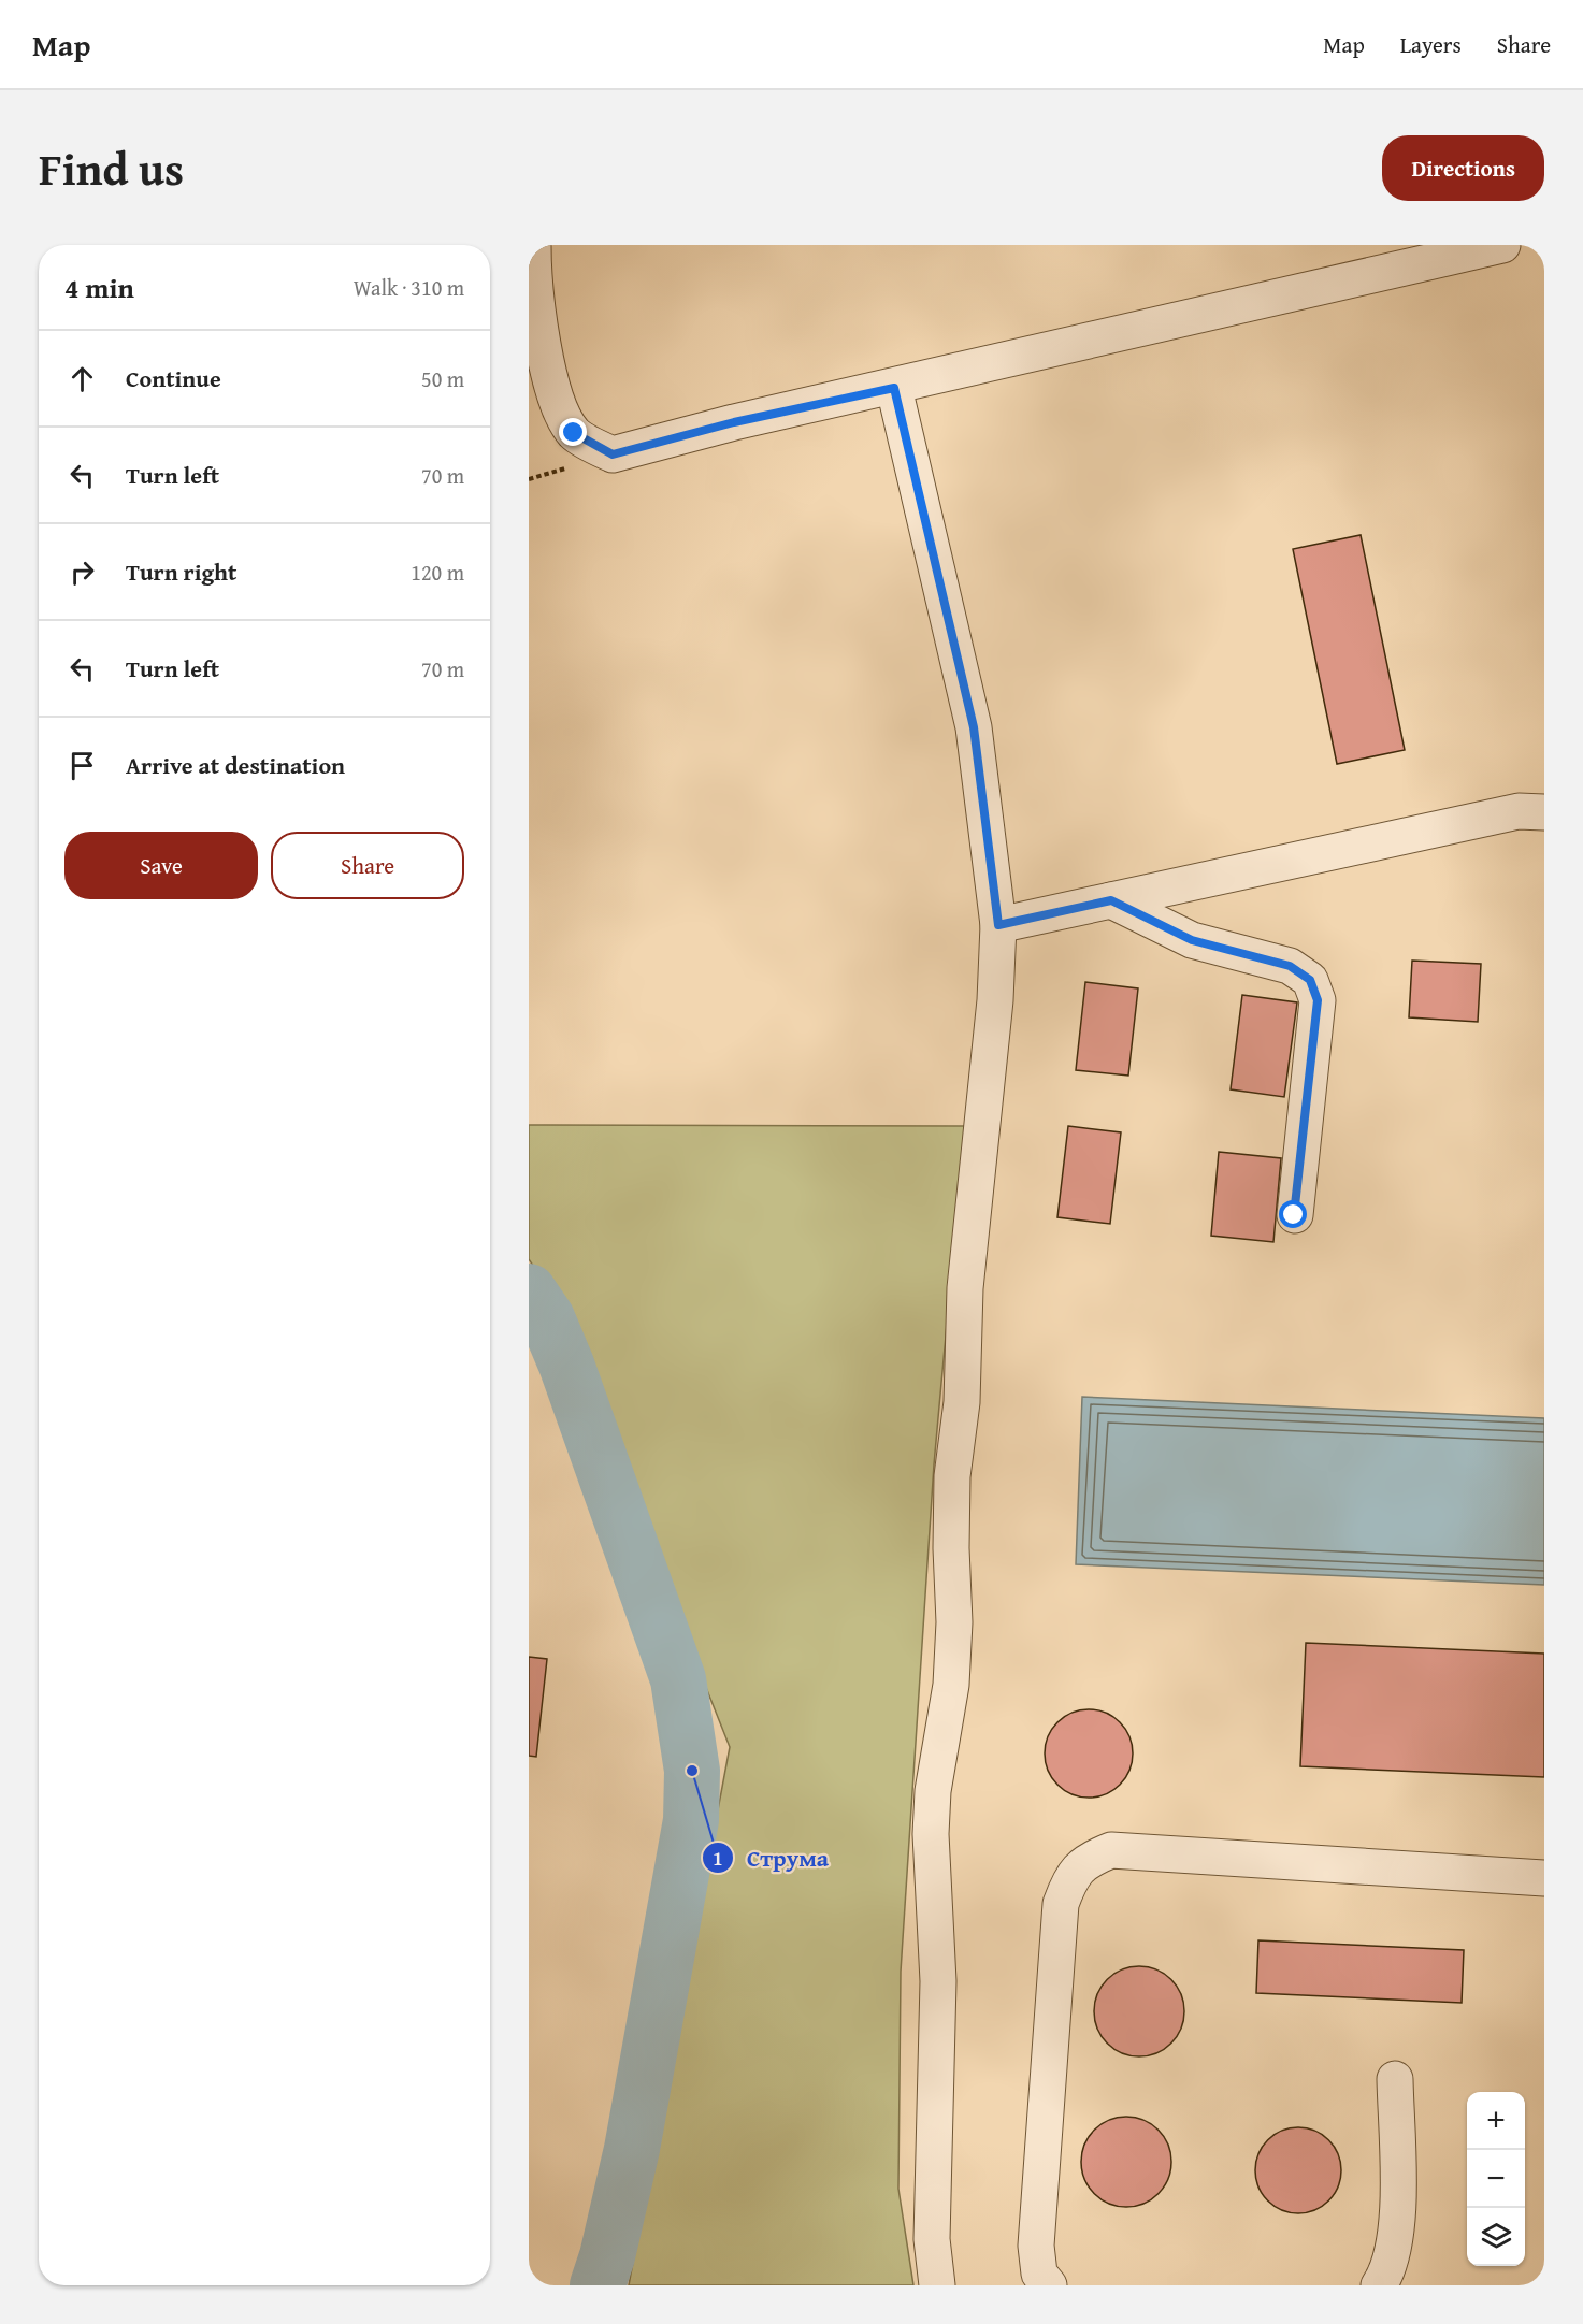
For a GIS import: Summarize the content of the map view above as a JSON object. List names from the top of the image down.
{
  "places": ["Струма"],
  "page": {
    "header": "Map",
    "nav": ["Map", "Layers", "Share"],
    "title": "Find us",
    "buttons": [
      "Directions",
      ["Save", "Share"]
    ],
    "heading": ["4 min", "Walk · 310 m"],
    "list": [
      ["Continue", "50 m"],
      ["Turn left", "70 m"],
      ["Turn right", "120 m"],
      ["Turn left", "70 m"],
      "Arrive at destination"
    ],
    "map_buttons": ["+", "−"]
  }
}
